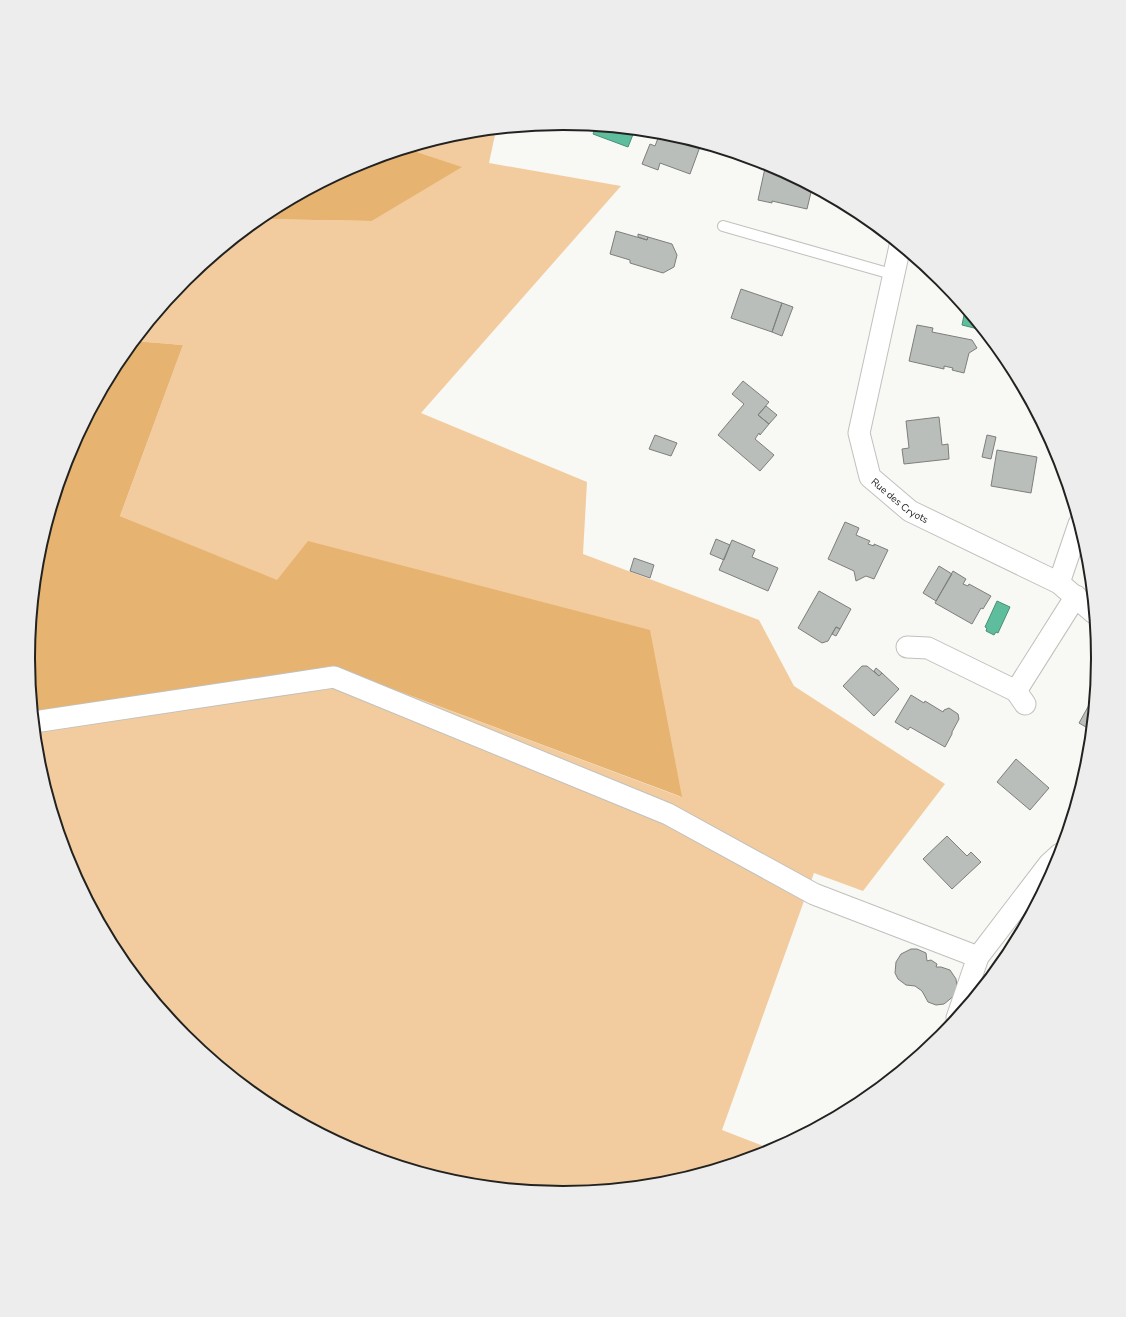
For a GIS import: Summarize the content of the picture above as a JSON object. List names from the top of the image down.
{
  "streets": {
    "street": ["Rue des Cryots"]
  }
}
